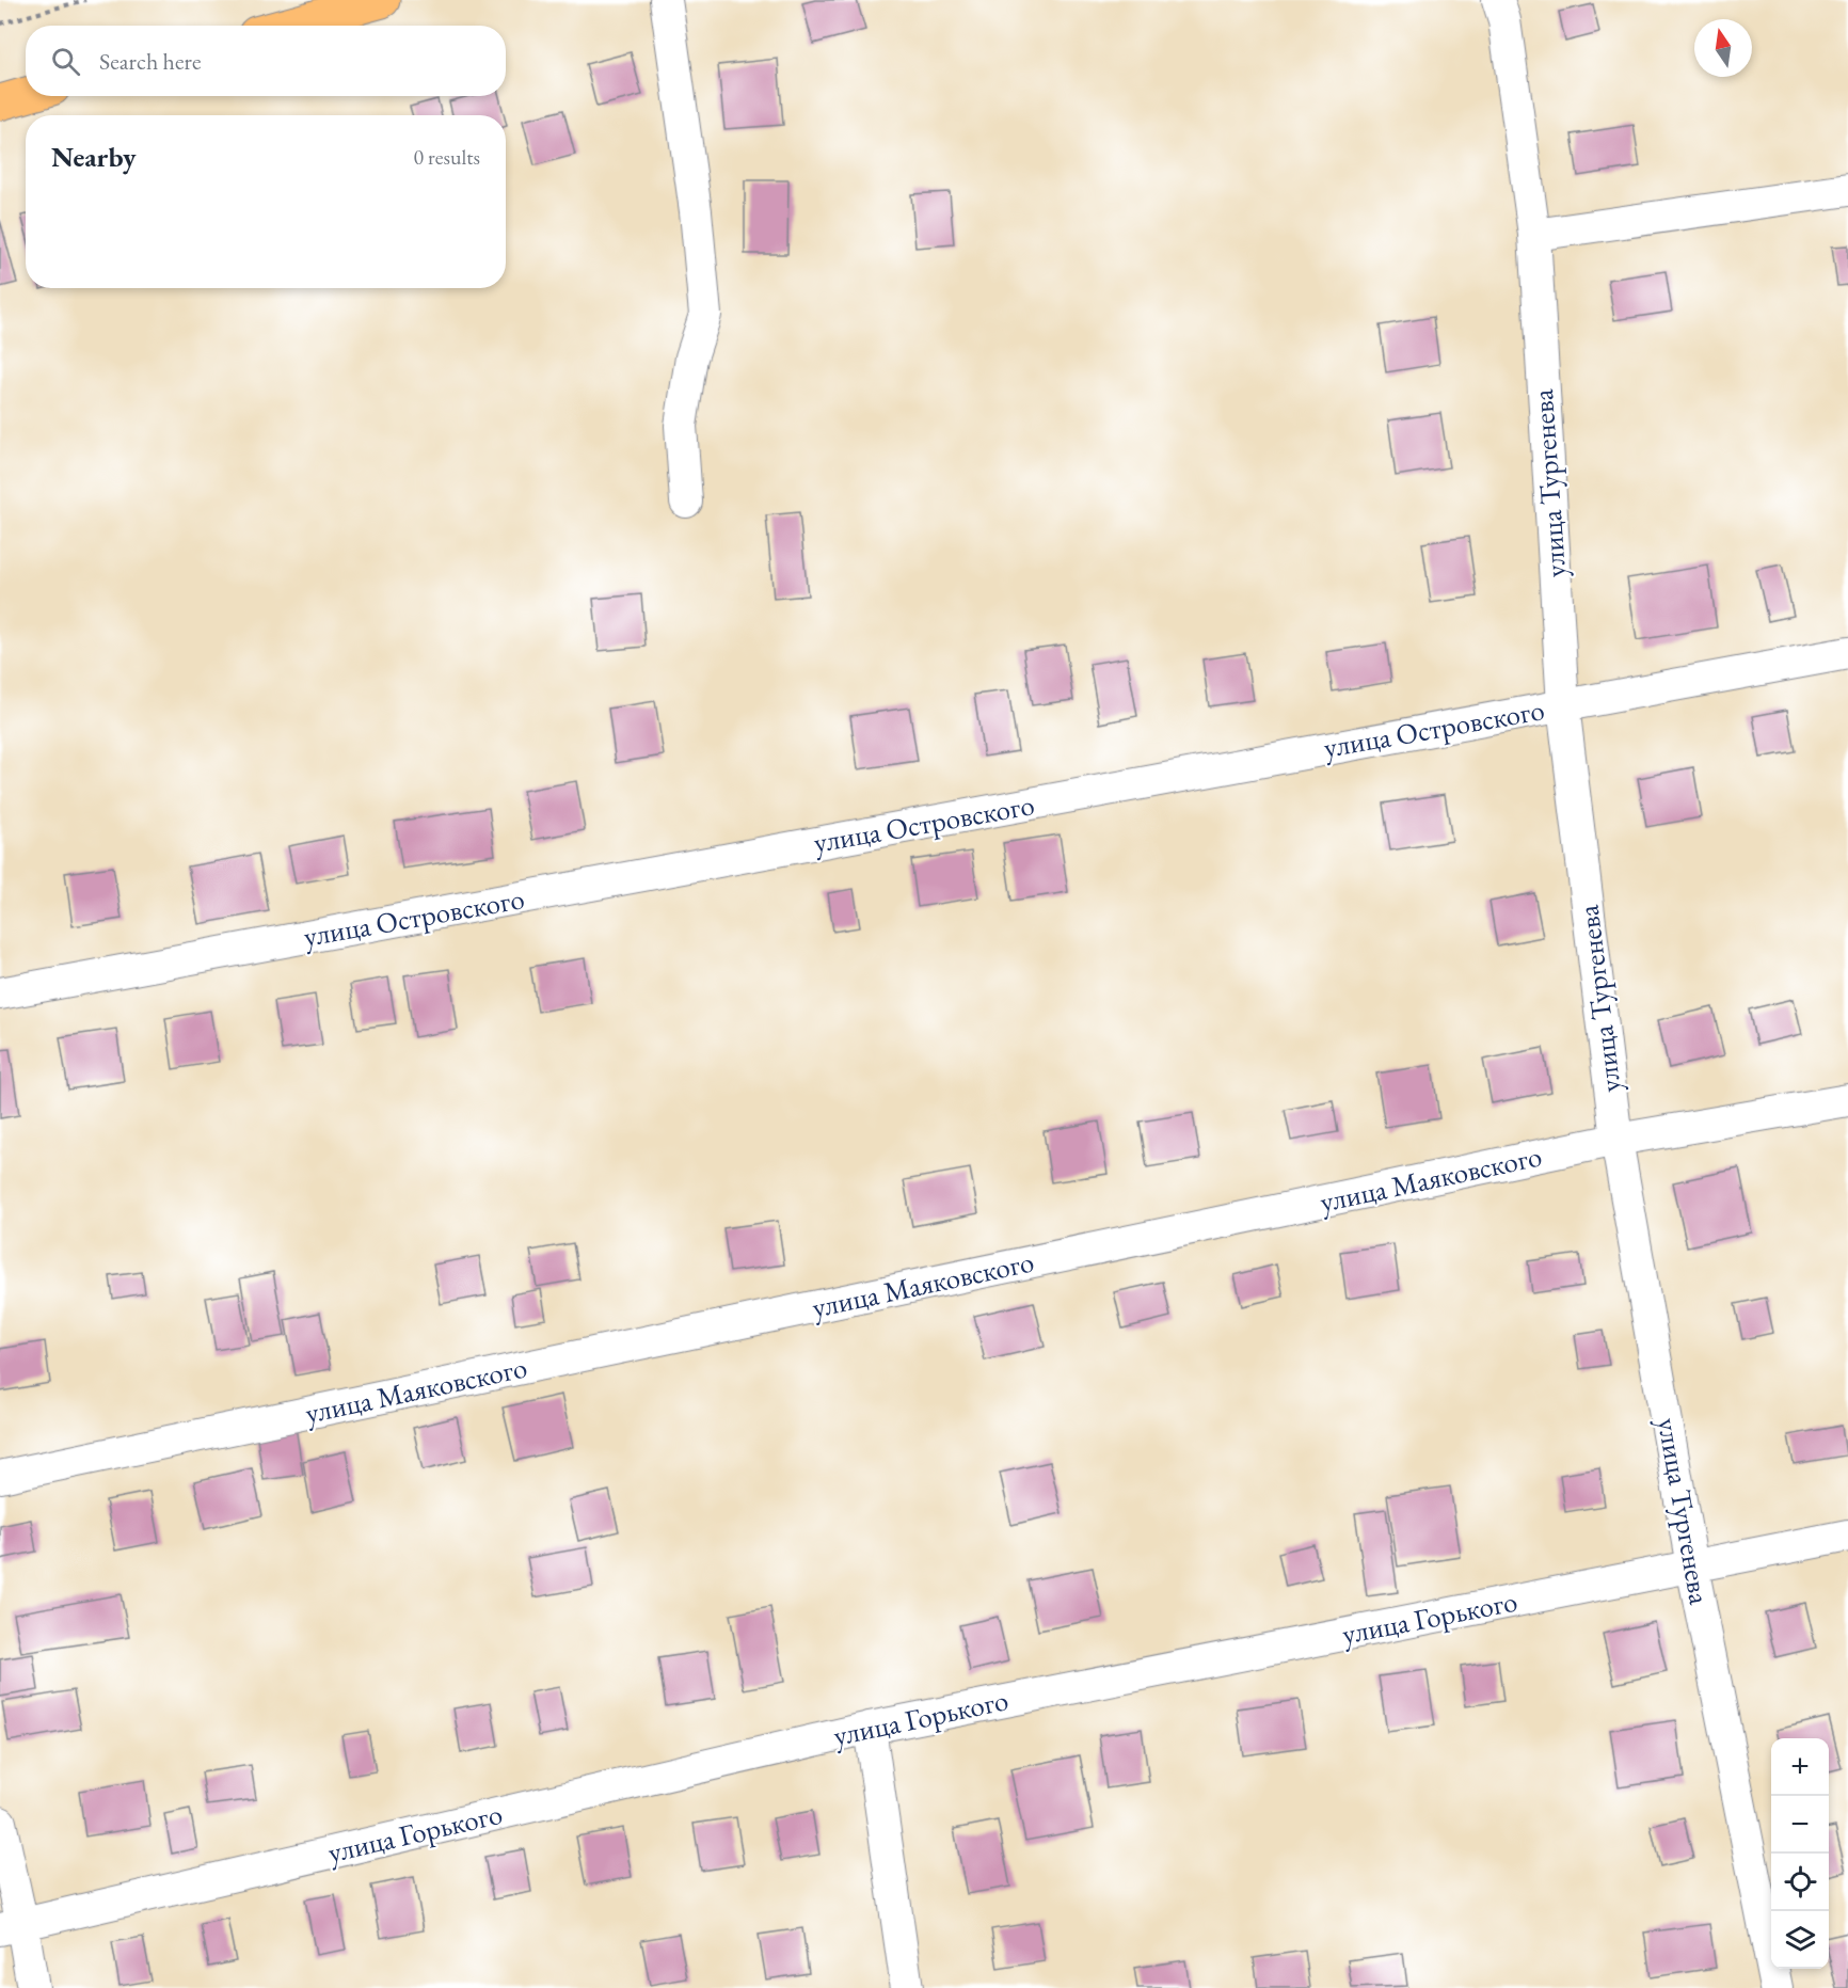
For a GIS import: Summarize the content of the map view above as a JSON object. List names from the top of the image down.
{
  "streets": {
    "street": [
      "улица Тургенева",
      "улица Островского",
      "улица Маяковского",
      "улица Горького"
    ]
  },
  "crossings": [
    ["улица Тургенева", "улица Островского"],
    ["улица Тургенева", "улица Маяковского"],
    ["улица Тургенева", "улица Горького"]
  ],
  "north": "top",
  "page": {
    "search": "Search here",
    "heading": ["Nearby", "0 results"],
    "map_buttons": ["+", "−"]
  }
}
